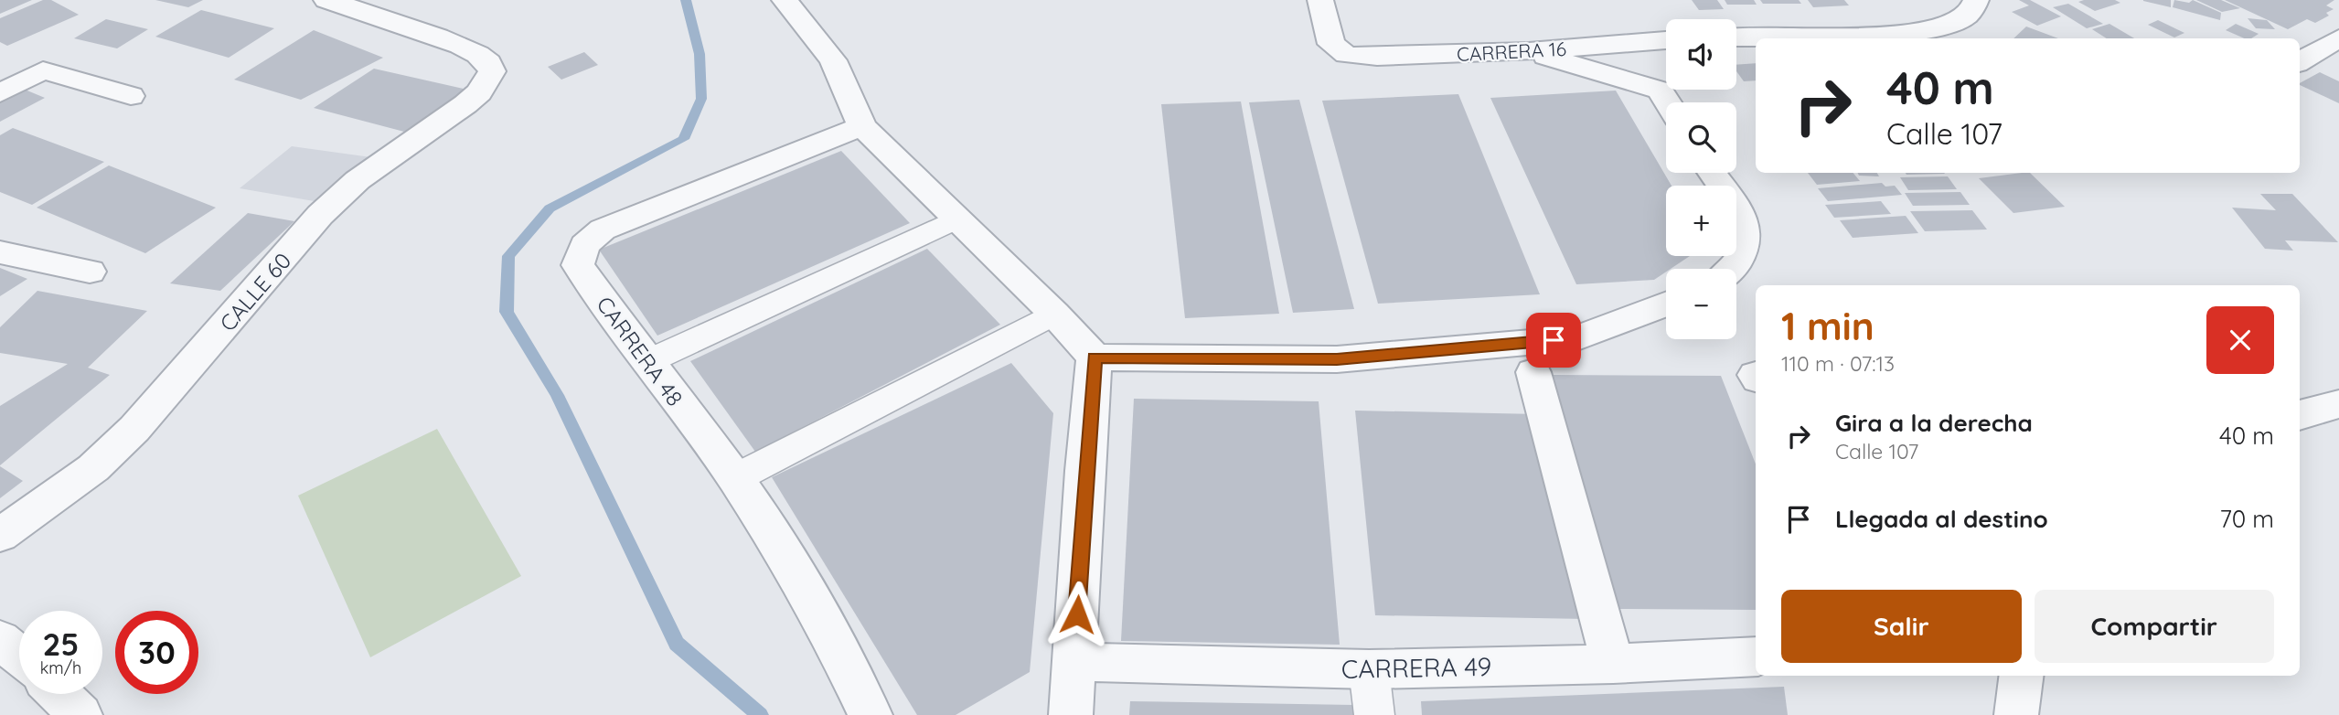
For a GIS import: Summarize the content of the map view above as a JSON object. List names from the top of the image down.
{
  "streets": {
    "street": [
      "CARRERA 16",
      "CALLE 60",
      "CARRERA 48",
      "CARRERA 49"
    ]
  },
  "page": {
    "map_buttons": ["+", "−"],
    "turn": ["40 m", "Calle 107"],
    "heading": ["1 min", "110 m · 07:13"],
    "list": [
      {
        "name": "Gira a la derecha",
        "note": "Calle 107",
        "value": "40 m"
      },
      {
        "name": "Llegada al destino",
        "value": "70 m"
      }
    ],
    "buttons": ["Salir", "Compartir"],
    "speed": "25 km/h",
    "limit": "30"
  }
}
